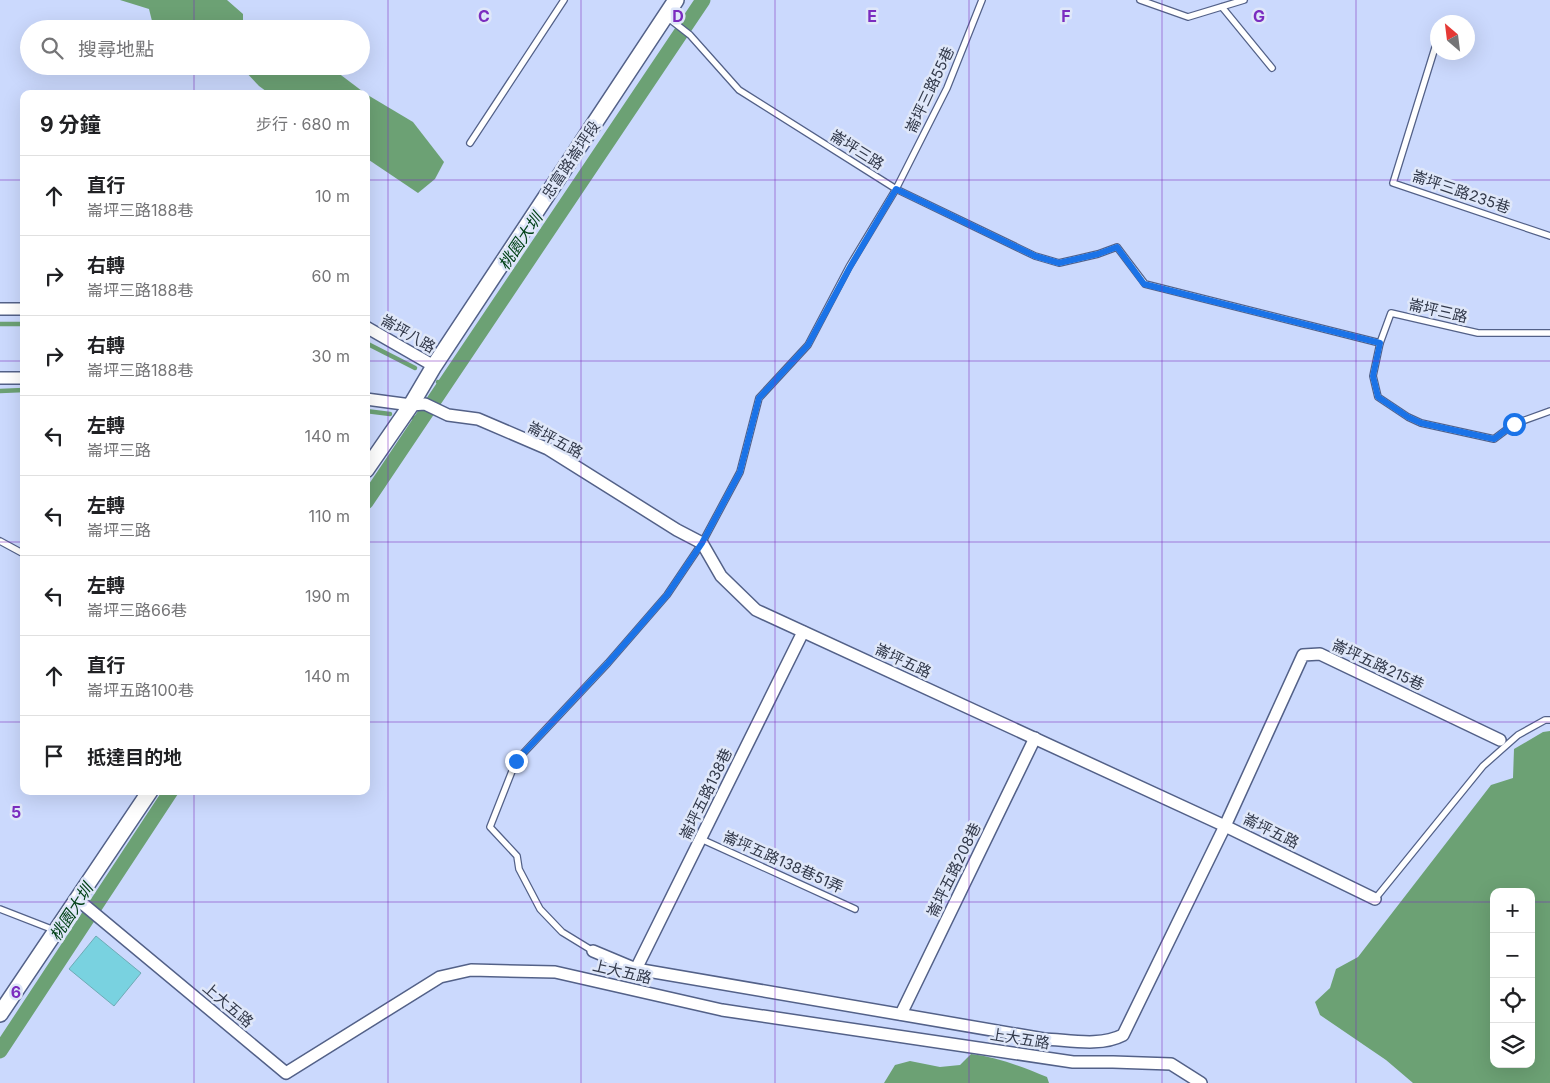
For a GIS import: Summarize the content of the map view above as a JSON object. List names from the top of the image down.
{
  "streets": {
    "street": [
      "忠富路崙坪段",
      "崙坪八路",
      "崙坪五路",
      "崙坪五路215巷",
      "崙坪五路138巷",
      "崙坪五路208巷",
      "上大五路"
    ],
    "lane": [
      "崙坪三路55巷",
      "崙坪三路",
      "崙坪三路235巷",
      "崙坪五路138巷51弄"
    ]
  },
  "crossings": [
    ["崙坪三路55巷", "崙坪三路"],
    ["崙坪三路55巷", "崙坪五路"],
    ["崙坪三路", "忠富路崙坪段"],
    ["忠富路崙坪段", "崙坪八路"],
    ["忠富路崙坪段", "崙坪五路"],
    ["崙坪五路", "崙坪五路215巷"],
    ["崙坪五路", "崙坪五路138巷"],
    ["崙坪五路", "崙坪五路208巷"],
    ["崙坪五路138巷", "崙坪五路138巷51弄"]
  ],
  "water": ["桃園大圳"],
  "north": "top left",
  "page": {
    "search": "搜尋地點",
    "heading": ["9 分鐘", "步行 · 680 m"],
    "list": [
      ["直行", "崙坪三路188巷", "10 m"],
      ["右轉", "崙坪三路188巷", "60 m"],
      ["右轉", "崙坪三路188巷", "30 m"],
      ["左轉", "崙坪三路", "140 m"],
      ["左轉", "崙坪三路", "110 m"],
      ["左轉", "崙坪三路66巷", "190 m"],
      ["直行", "崙坪五路100巷", "140 m"],
      "抵達目的地"
    ],
    "map_buttons": ["+", "−"]
  },
  "grid": {
    "columns": [
      "C",
      "D",
      "E",
      "F",
      "G"
    ],
    "rows": ["5", "6"]
  }
}
